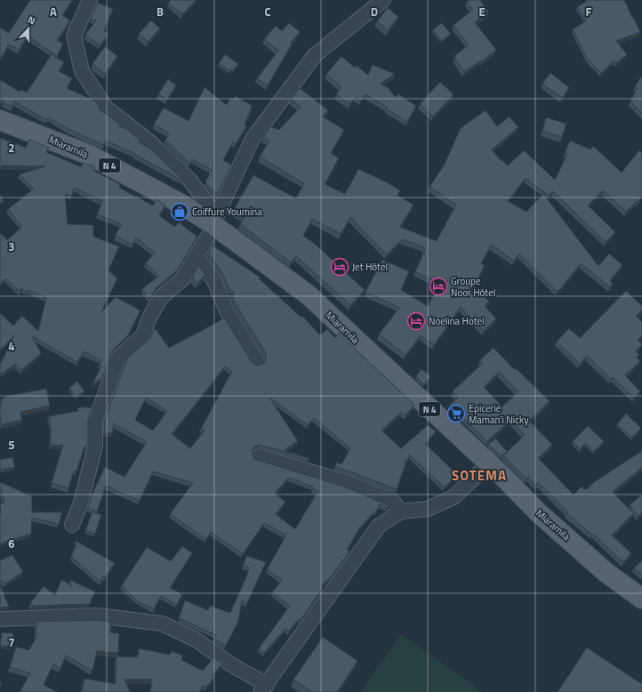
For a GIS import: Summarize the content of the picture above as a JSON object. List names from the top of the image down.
{
  "streets": {
    "main road": ["Miaramila", "N 4"]
  },
  "districts": ["SOTEMA"],
  "places": {
    "shop": ["Coiffure Youmina"],
    "hotel": ["Jet Hôtel", "Groupe Noor Hôtel", "Noelina Hotel"],
    "supermarket": ["Epicerie Maman'i Nicky"]
  },
  "north": "top",
  "grid": {
    "columns": [
      "A",
      "B",
      "C",
      "D",
      "E",
      "F"
    ],
    "rows": [
      "2",
      "3",
      "4",
      "5",
      "6",
      "7"
    ]
  }
}
